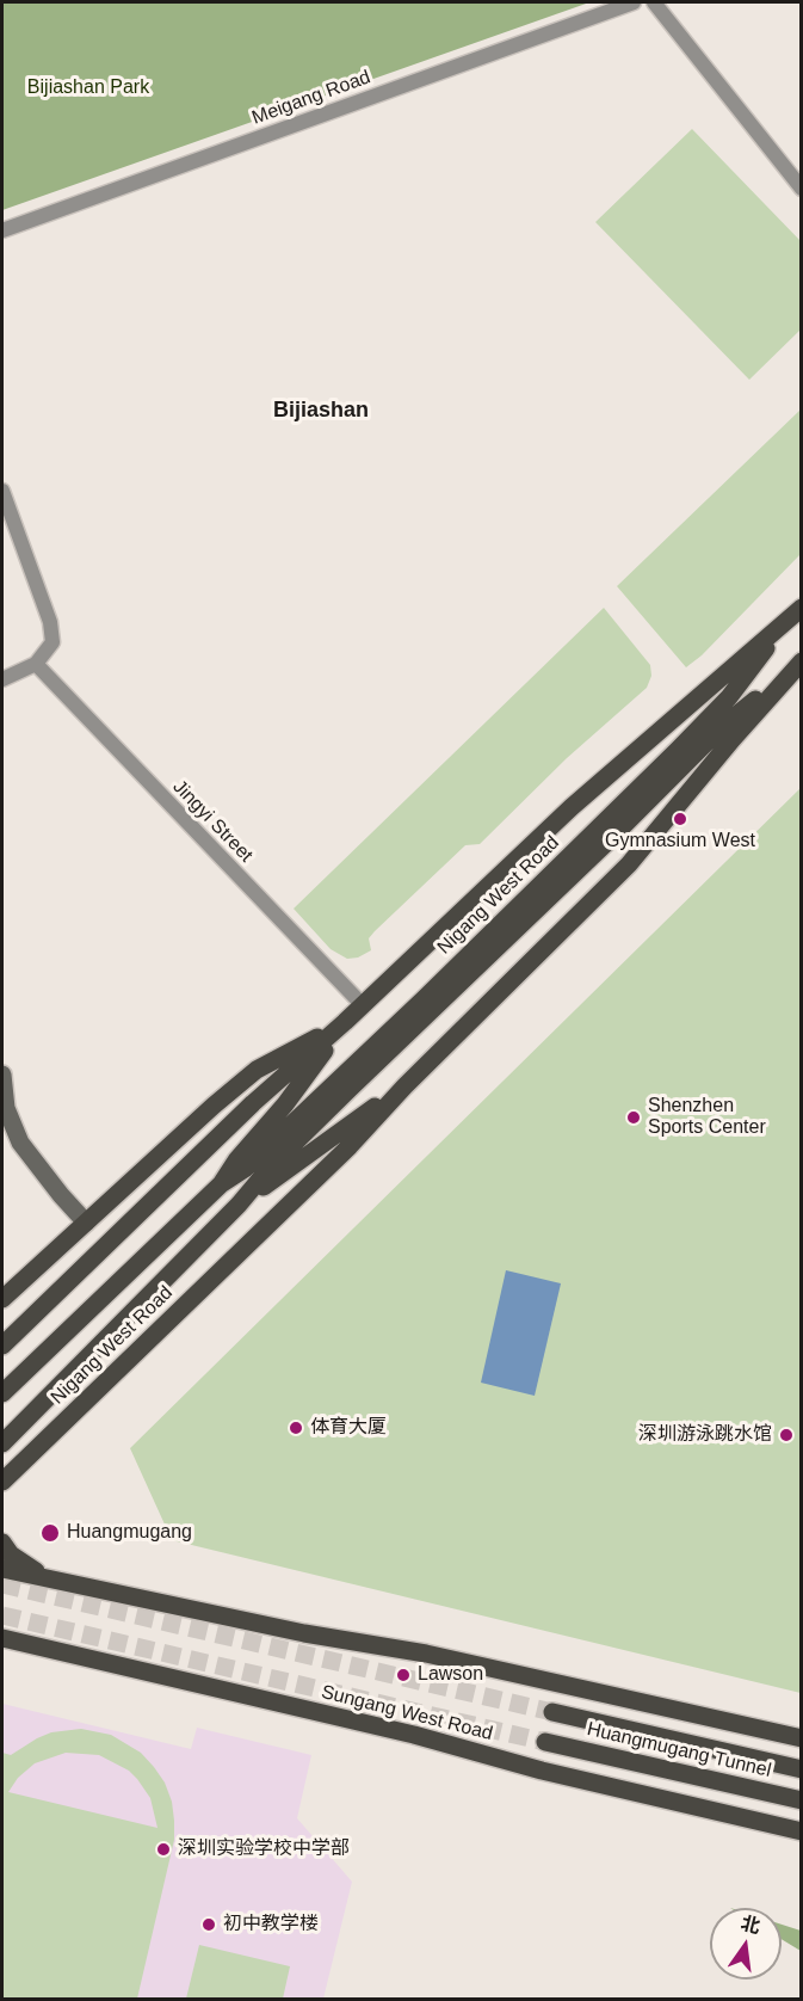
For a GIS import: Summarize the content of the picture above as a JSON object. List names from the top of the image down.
{
  "streets": {
    "main road": ["Nigang West Road", "Sungang West Road", "Huangmugang Tunnel"],
    "street": ["Meigang Road", "Jingyi Street"]
  },
  "crossings": [
    ["Jingyi Street", "Nigang West Road"]
  ],
  "districts": ["Bijiashan"],
  "parks": ["Bijiashan Park"],
  "places": [
    "Gymnasium West",
    "Shenzhen Sports Center",
    "体育大厦",
    "深圳游泳跳水馆",
    "Huangmugang",
    "Lawson",
    "深圳实验学校中学部",
    "初中教学楼"
  ],
  "north": "top"
}
